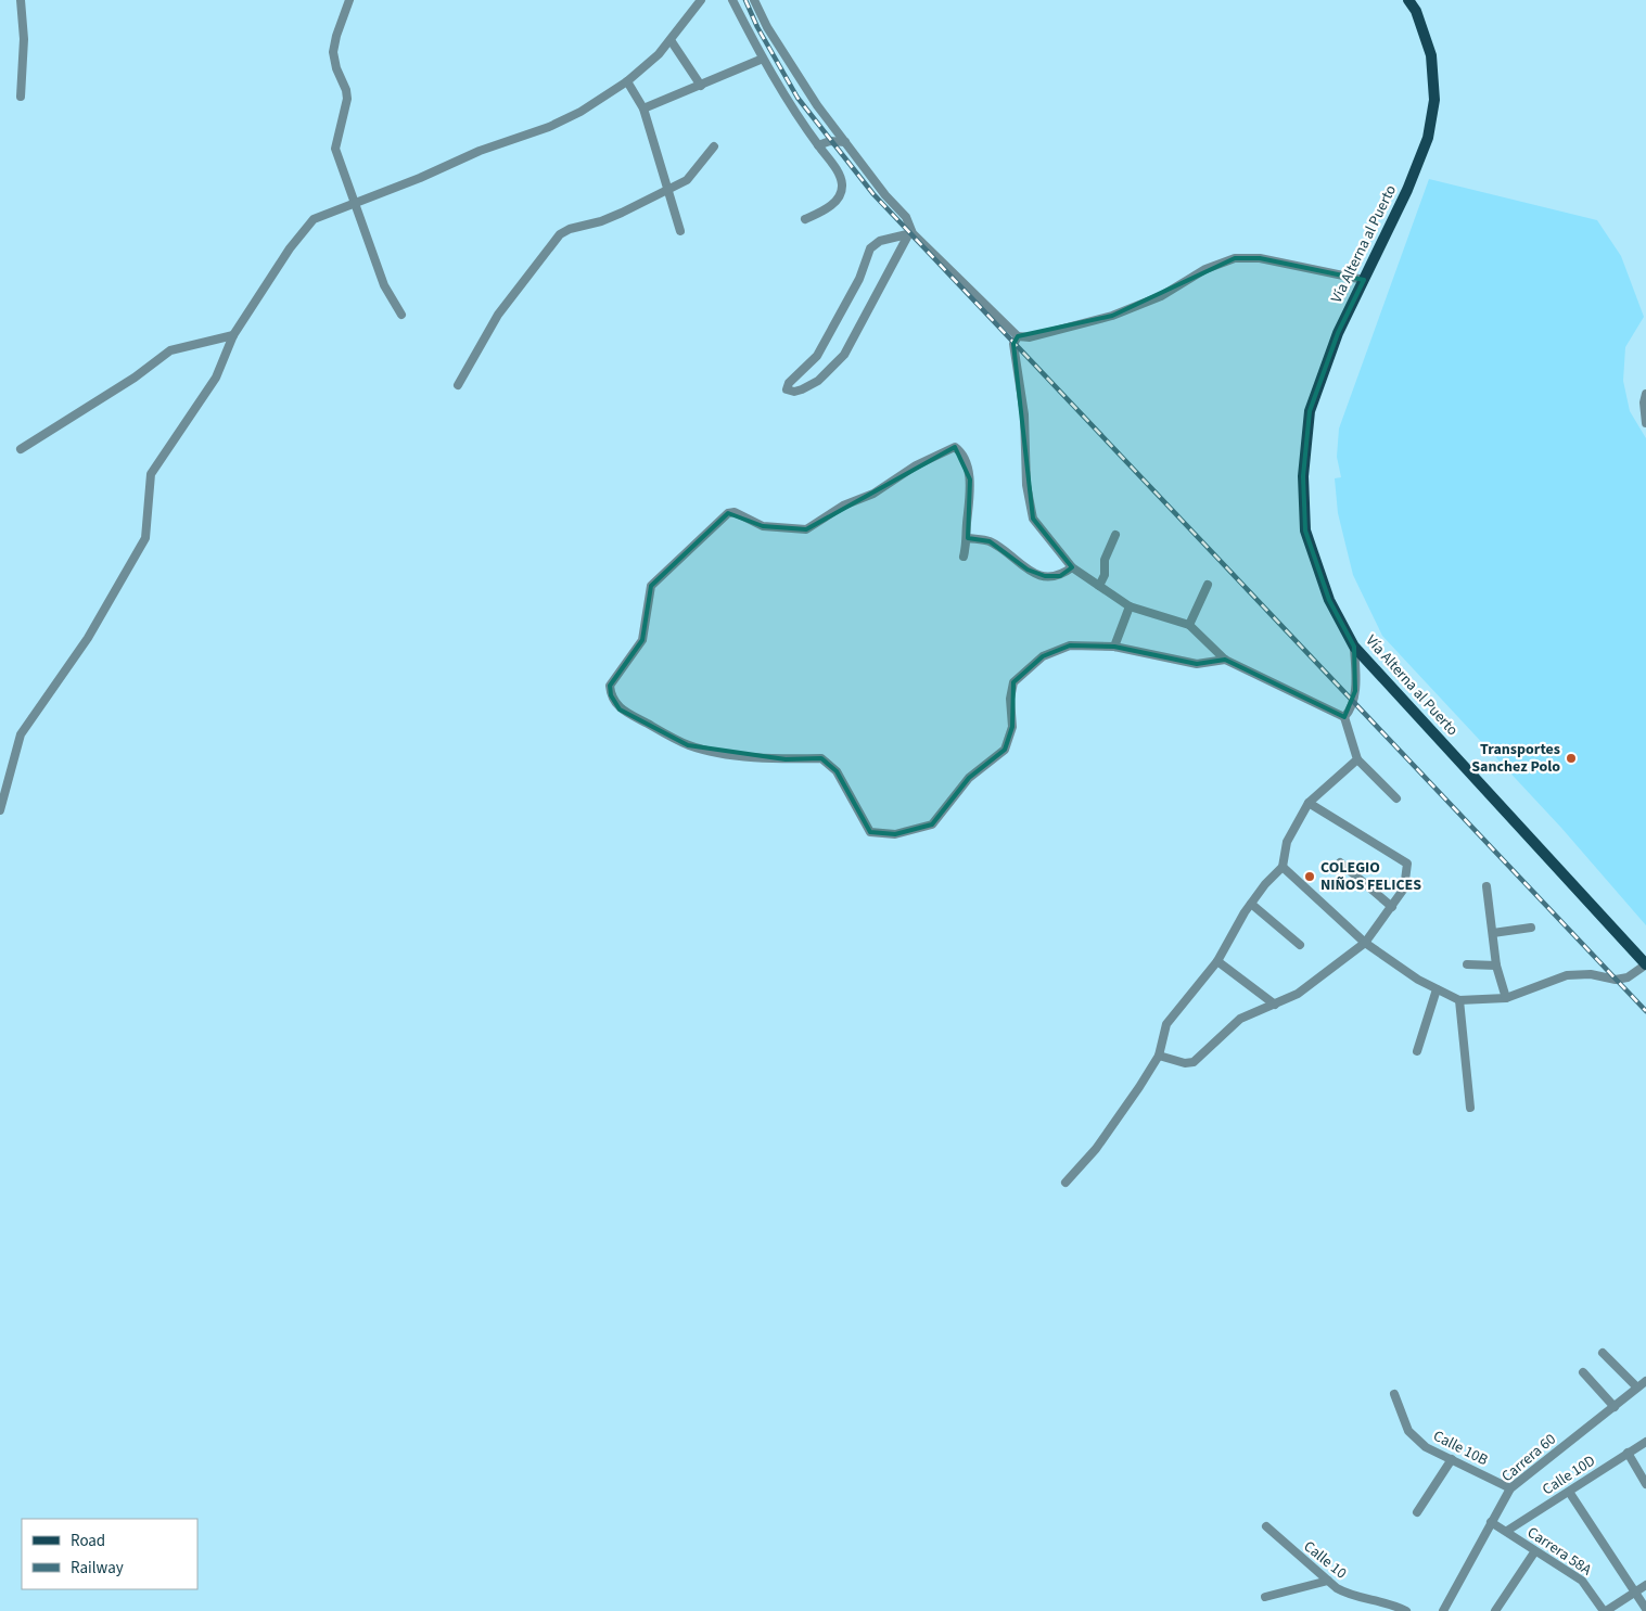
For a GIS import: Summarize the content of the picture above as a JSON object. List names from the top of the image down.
{
  "streets": {
    "main road": ["Vía Alterna al Puerto"],
    "street": [
      "Calle 10B",
      "Carrera 60",
      "Calle 10D",
      "Carrera 58A",
      "Calle 10"
    ]
  },
  "crossings": [
    ["Calle 10B", "Carrera 60"],
    ["Carrera 60", "Carrera 58A"],
    ["Calle 10D", "Carrera 58A"]
  ],
  "places": ["Transportes Sanchez Polo", "COLEGIO NIÑOS FELICES"],
  "legend": ["Road", "Railway"]
}
